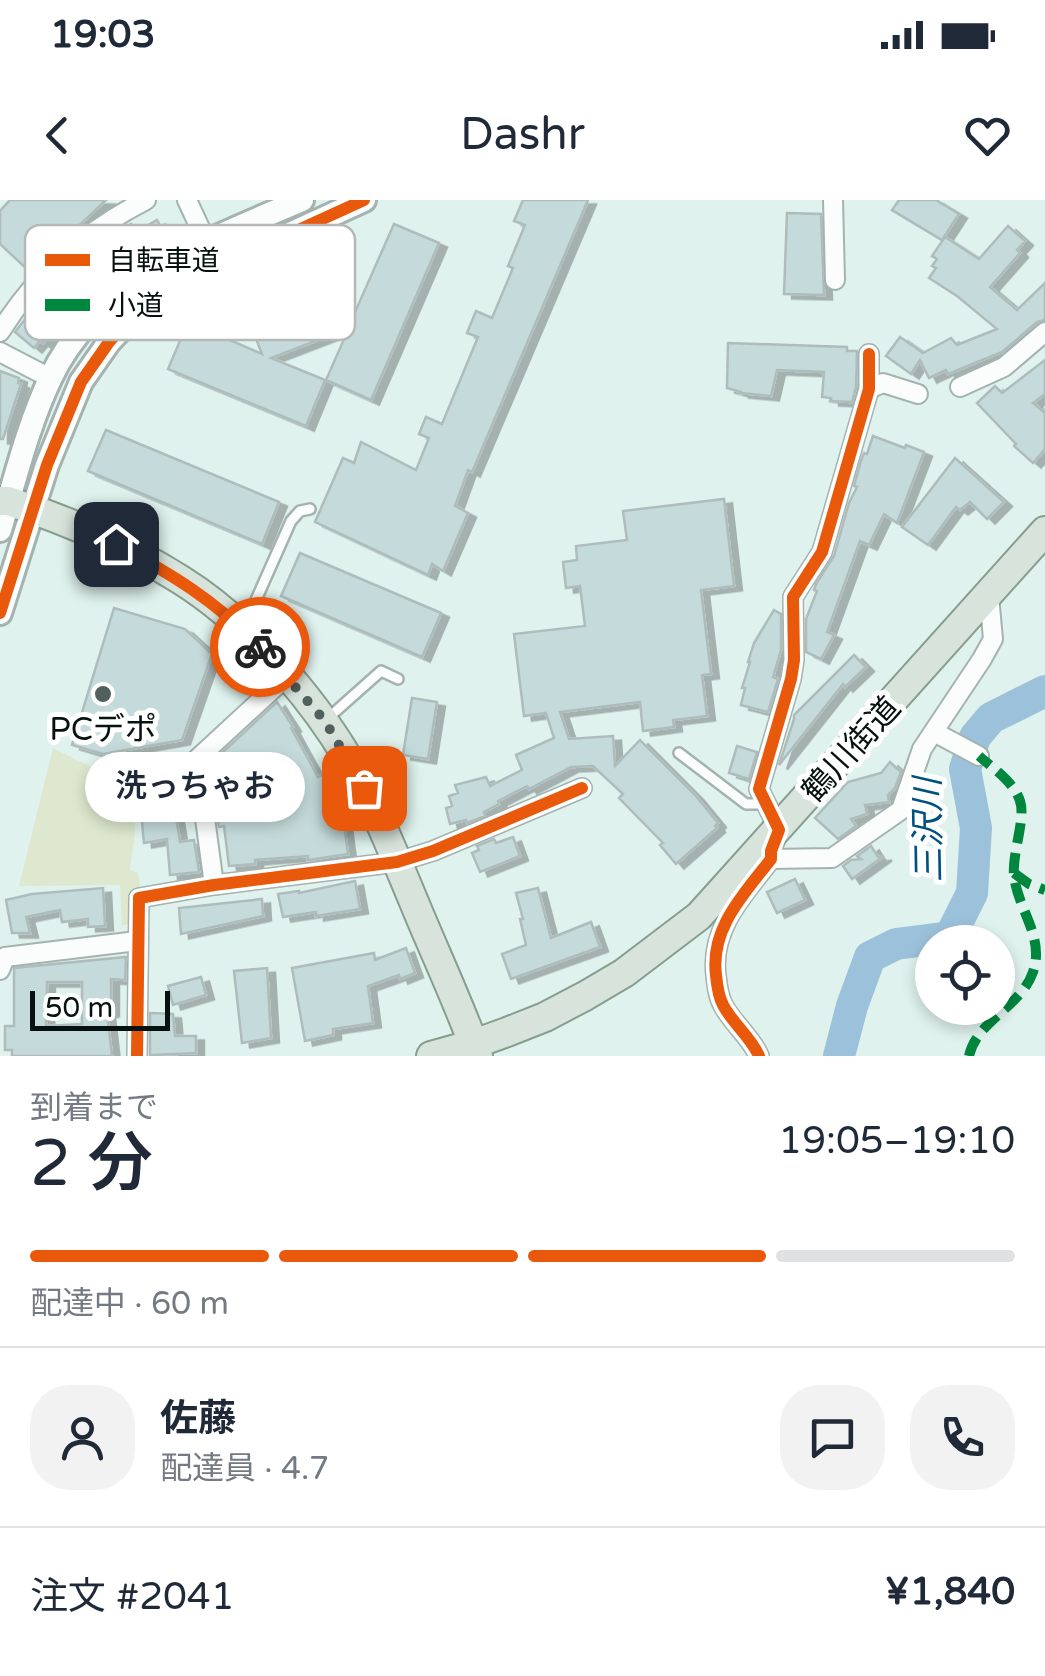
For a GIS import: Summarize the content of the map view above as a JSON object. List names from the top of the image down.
{
  "streets": {
    "main road": ["鶴川街道"]
  },
  "water": ["三沢川"],
  "places": ["PCデポ", "洗っちゃお"],
  "legend": ["自転車道", "小道"],
  "scale_bar": "50 m",
  "page": {
    "status": "19:03",
    "header": "Dashr",
    "bubble": "洗っちゃお",
    "scale": "50 m",
    "heading": ["2 分", "到着まで", "19:05–19:10"],
    "panel": [
      "佐藤",
      "配達員 · 4.7",
      "注文 #2041",
      "¥1,840"
    ],
    "bar": "配達中 · 60 m"
  }
}
